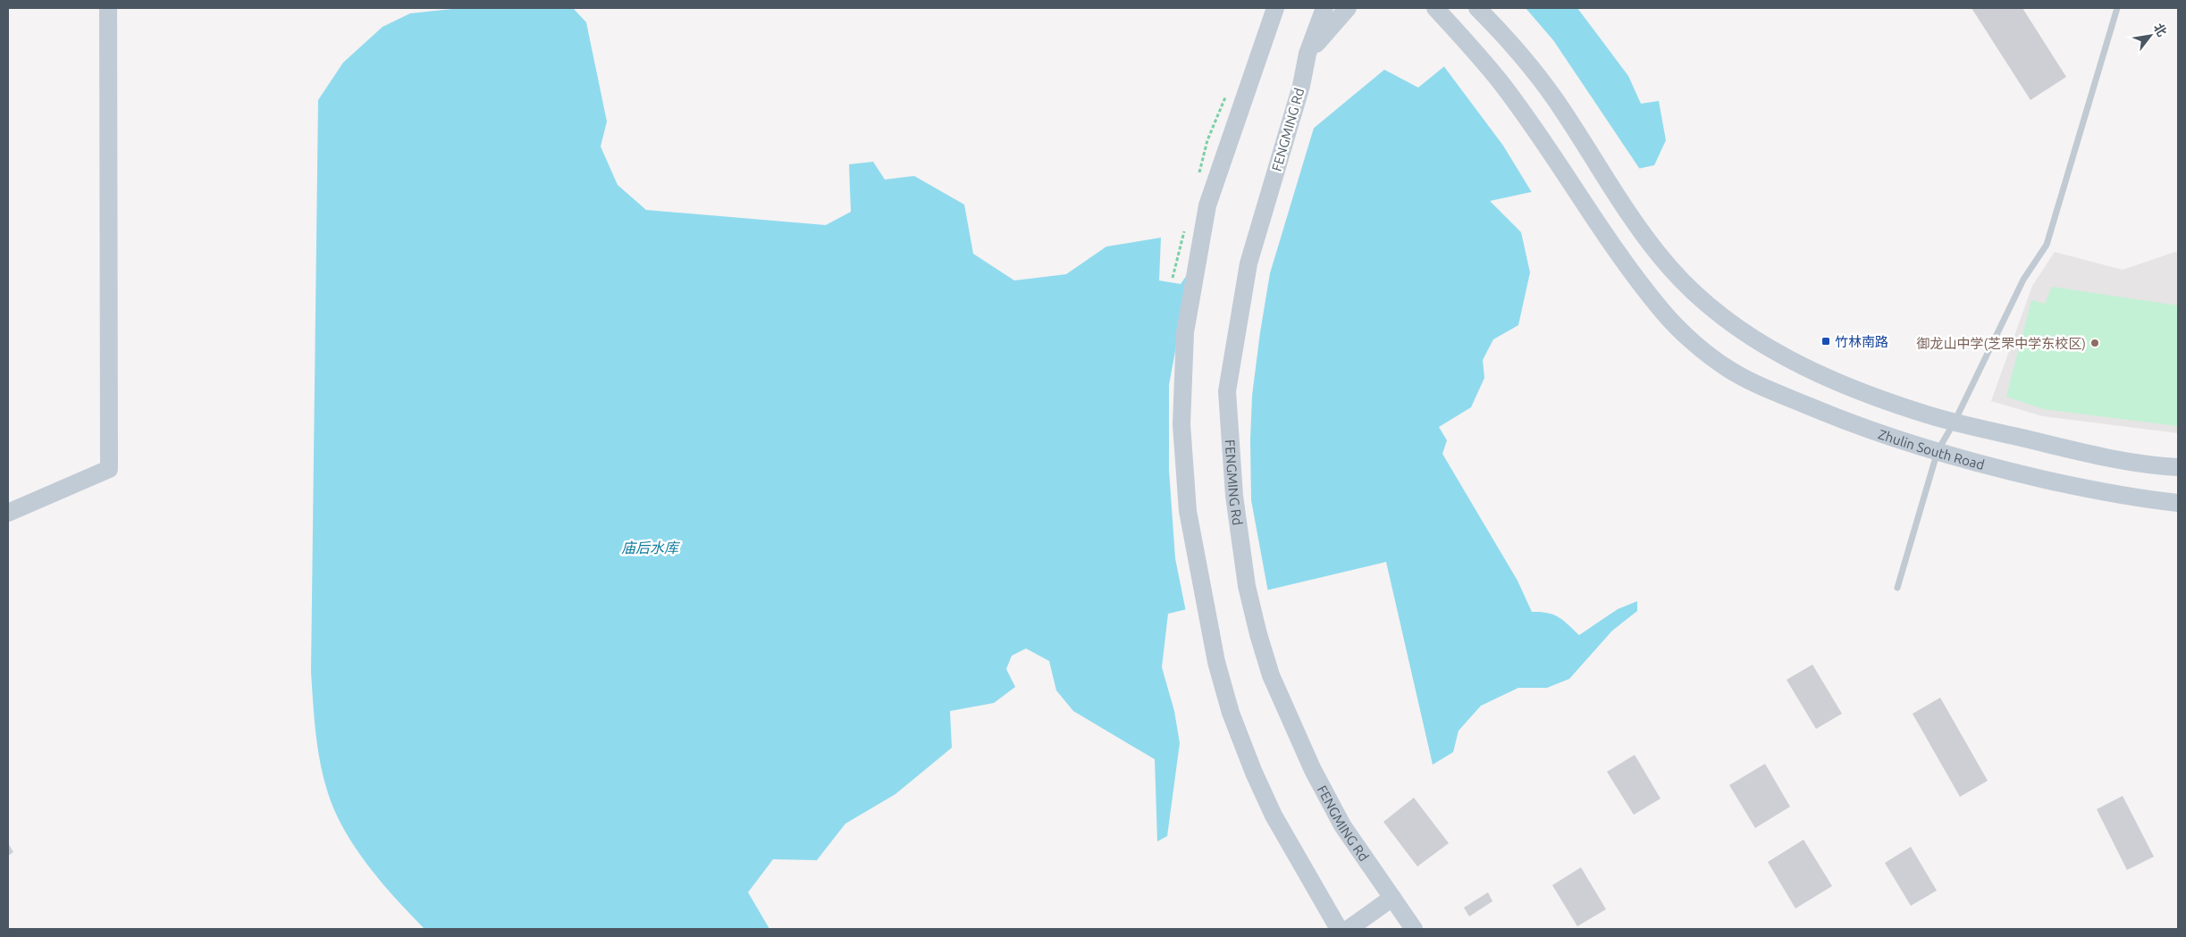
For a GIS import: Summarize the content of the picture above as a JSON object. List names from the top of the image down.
{
  "streets": {
    "street": ["FENGMING Rd", "Zhulin South Road"]
  },
  "water": ["庙后水库"],
  "places": {
    "transit": ["竹林南路"],
    "other": ["御龙山中学(芝罘中学东校区)"]
  },
  "north": "top right"
}
